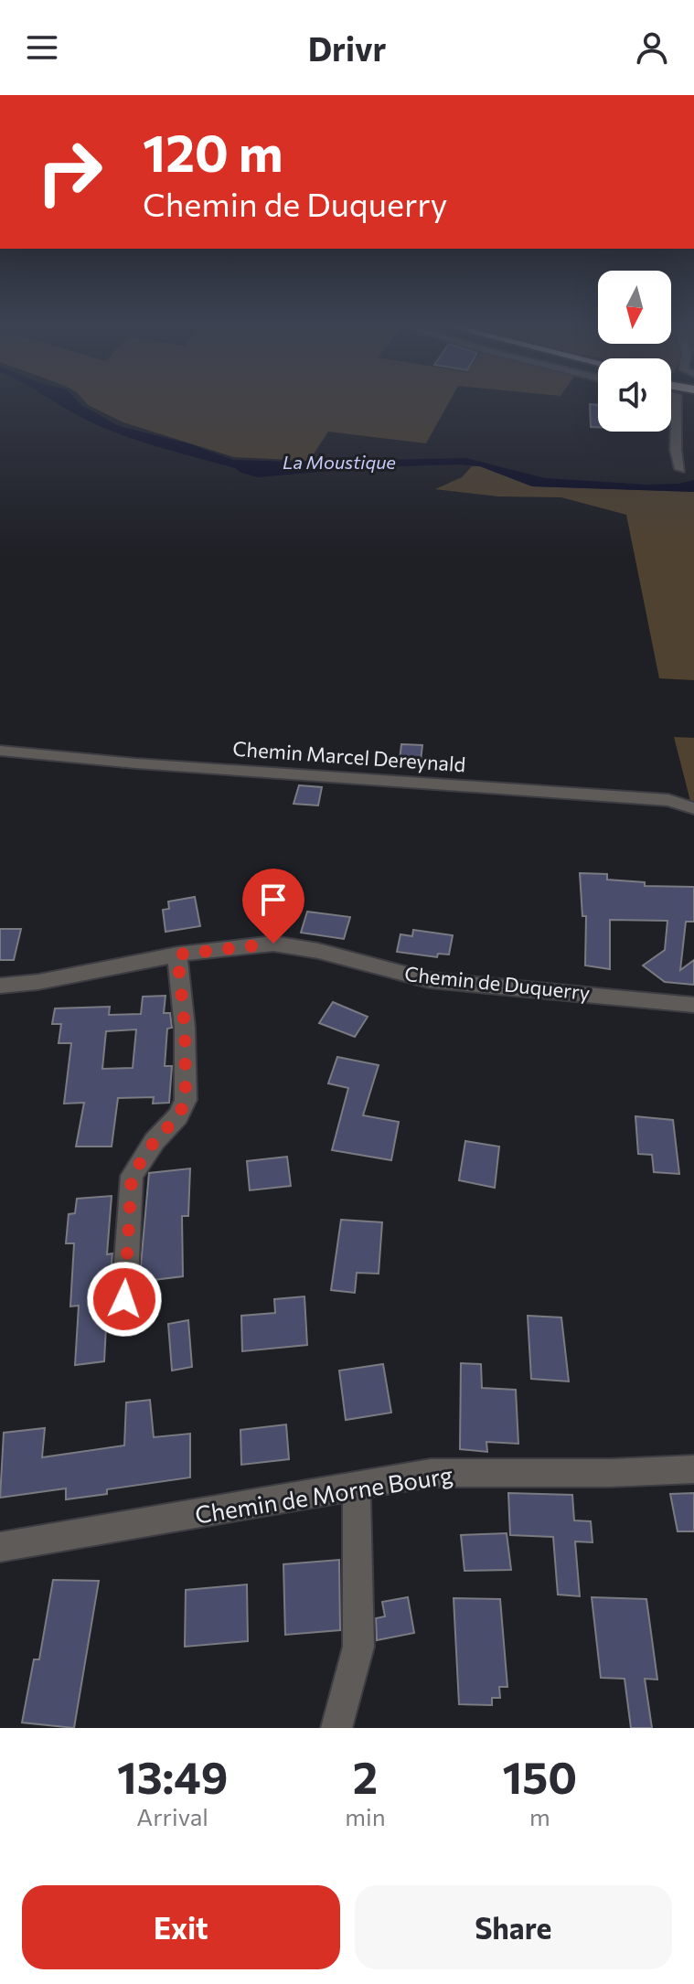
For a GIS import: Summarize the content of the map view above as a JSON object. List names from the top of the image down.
{
  "streets": {
    "street": ["Chemin Marcel Dereynald", "Chemin de Duquerry", "Chemin de Morne Bourg"]
  },
  "water": ["La Moustique"],
  "north": "bottom",
  "page": {
    "header": "Drivr",
    "turn": ["120 m", "Chemin de Duquerry"],
    "eta": [
      "13:49",
      "Arrival",
      "2",
      "min",
      "150",
      "m"
    ],
    "buttons": ["Exit", "Share"]
  }
}
